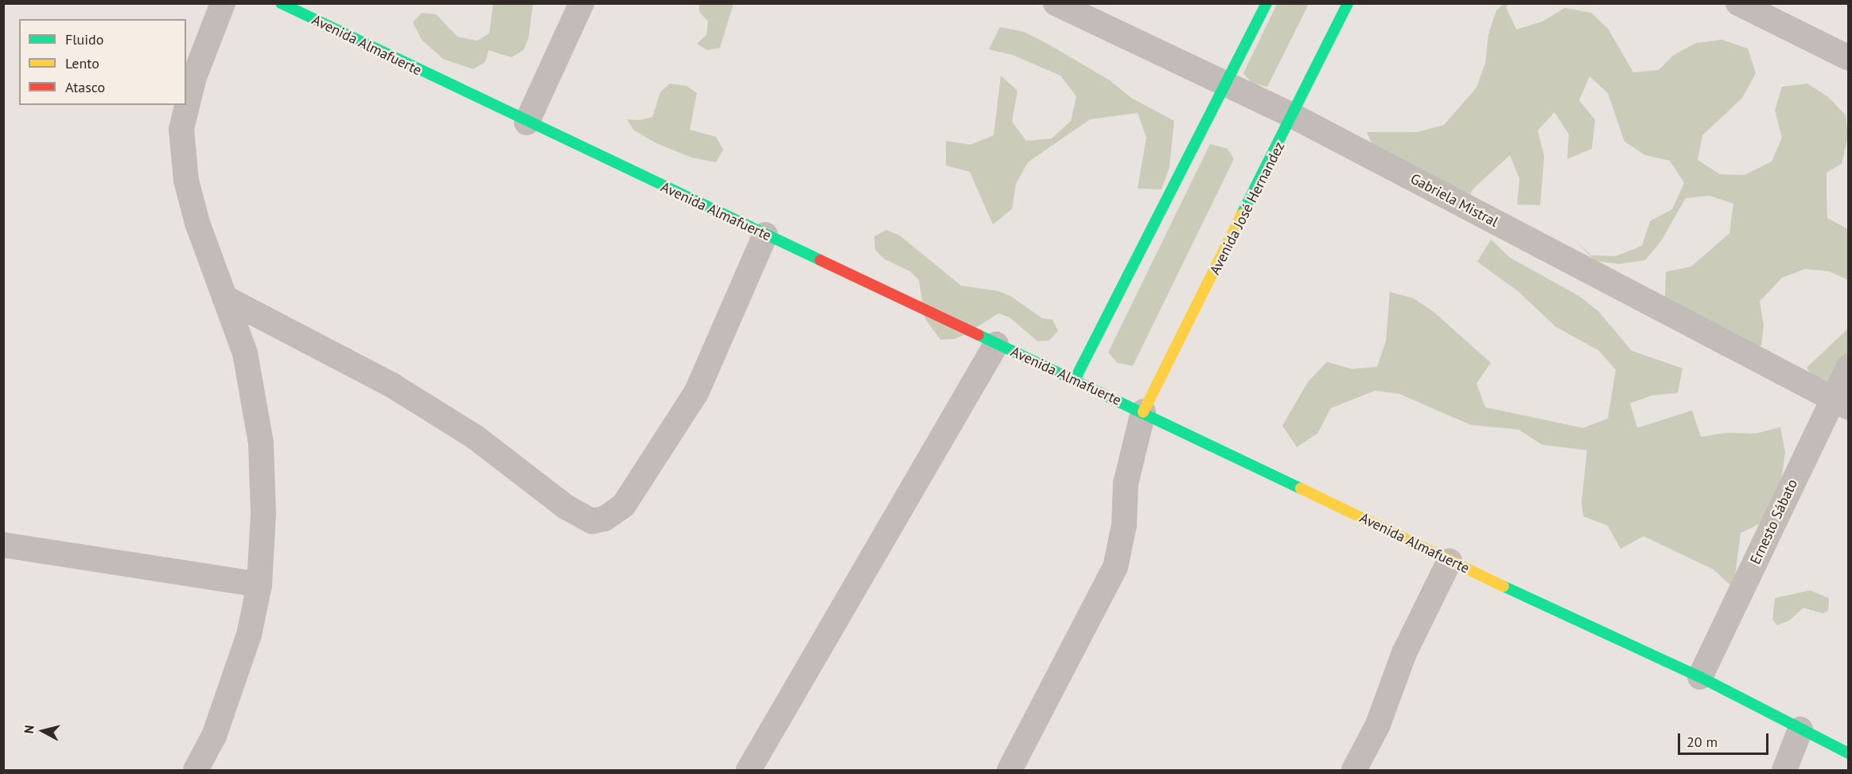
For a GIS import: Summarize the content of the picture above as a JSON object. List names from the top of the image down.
{
  "streets": {
    "street": [
      "Avenida Almafuerte",
      "Gabriela Mistral",
      "Avenida José Hernandez",
      "Ernesto Sábato"
    ]
  },
  "crossings": [
    ["Avenida Almafuerte", "Avenida José Hernandez"],
    ["Avenida Almafuerte", "Ernesto Sábato"],
    ["Gabriela Mistral", "Avenida José Hernandez"],
    ["Gabriela Mistral", "Ernesto Sábato"]
  ],
  "legend": ["Fluido", "Lento", "Atasco"],
  "scale_bar": "20 m",
  "north": "left"
}
